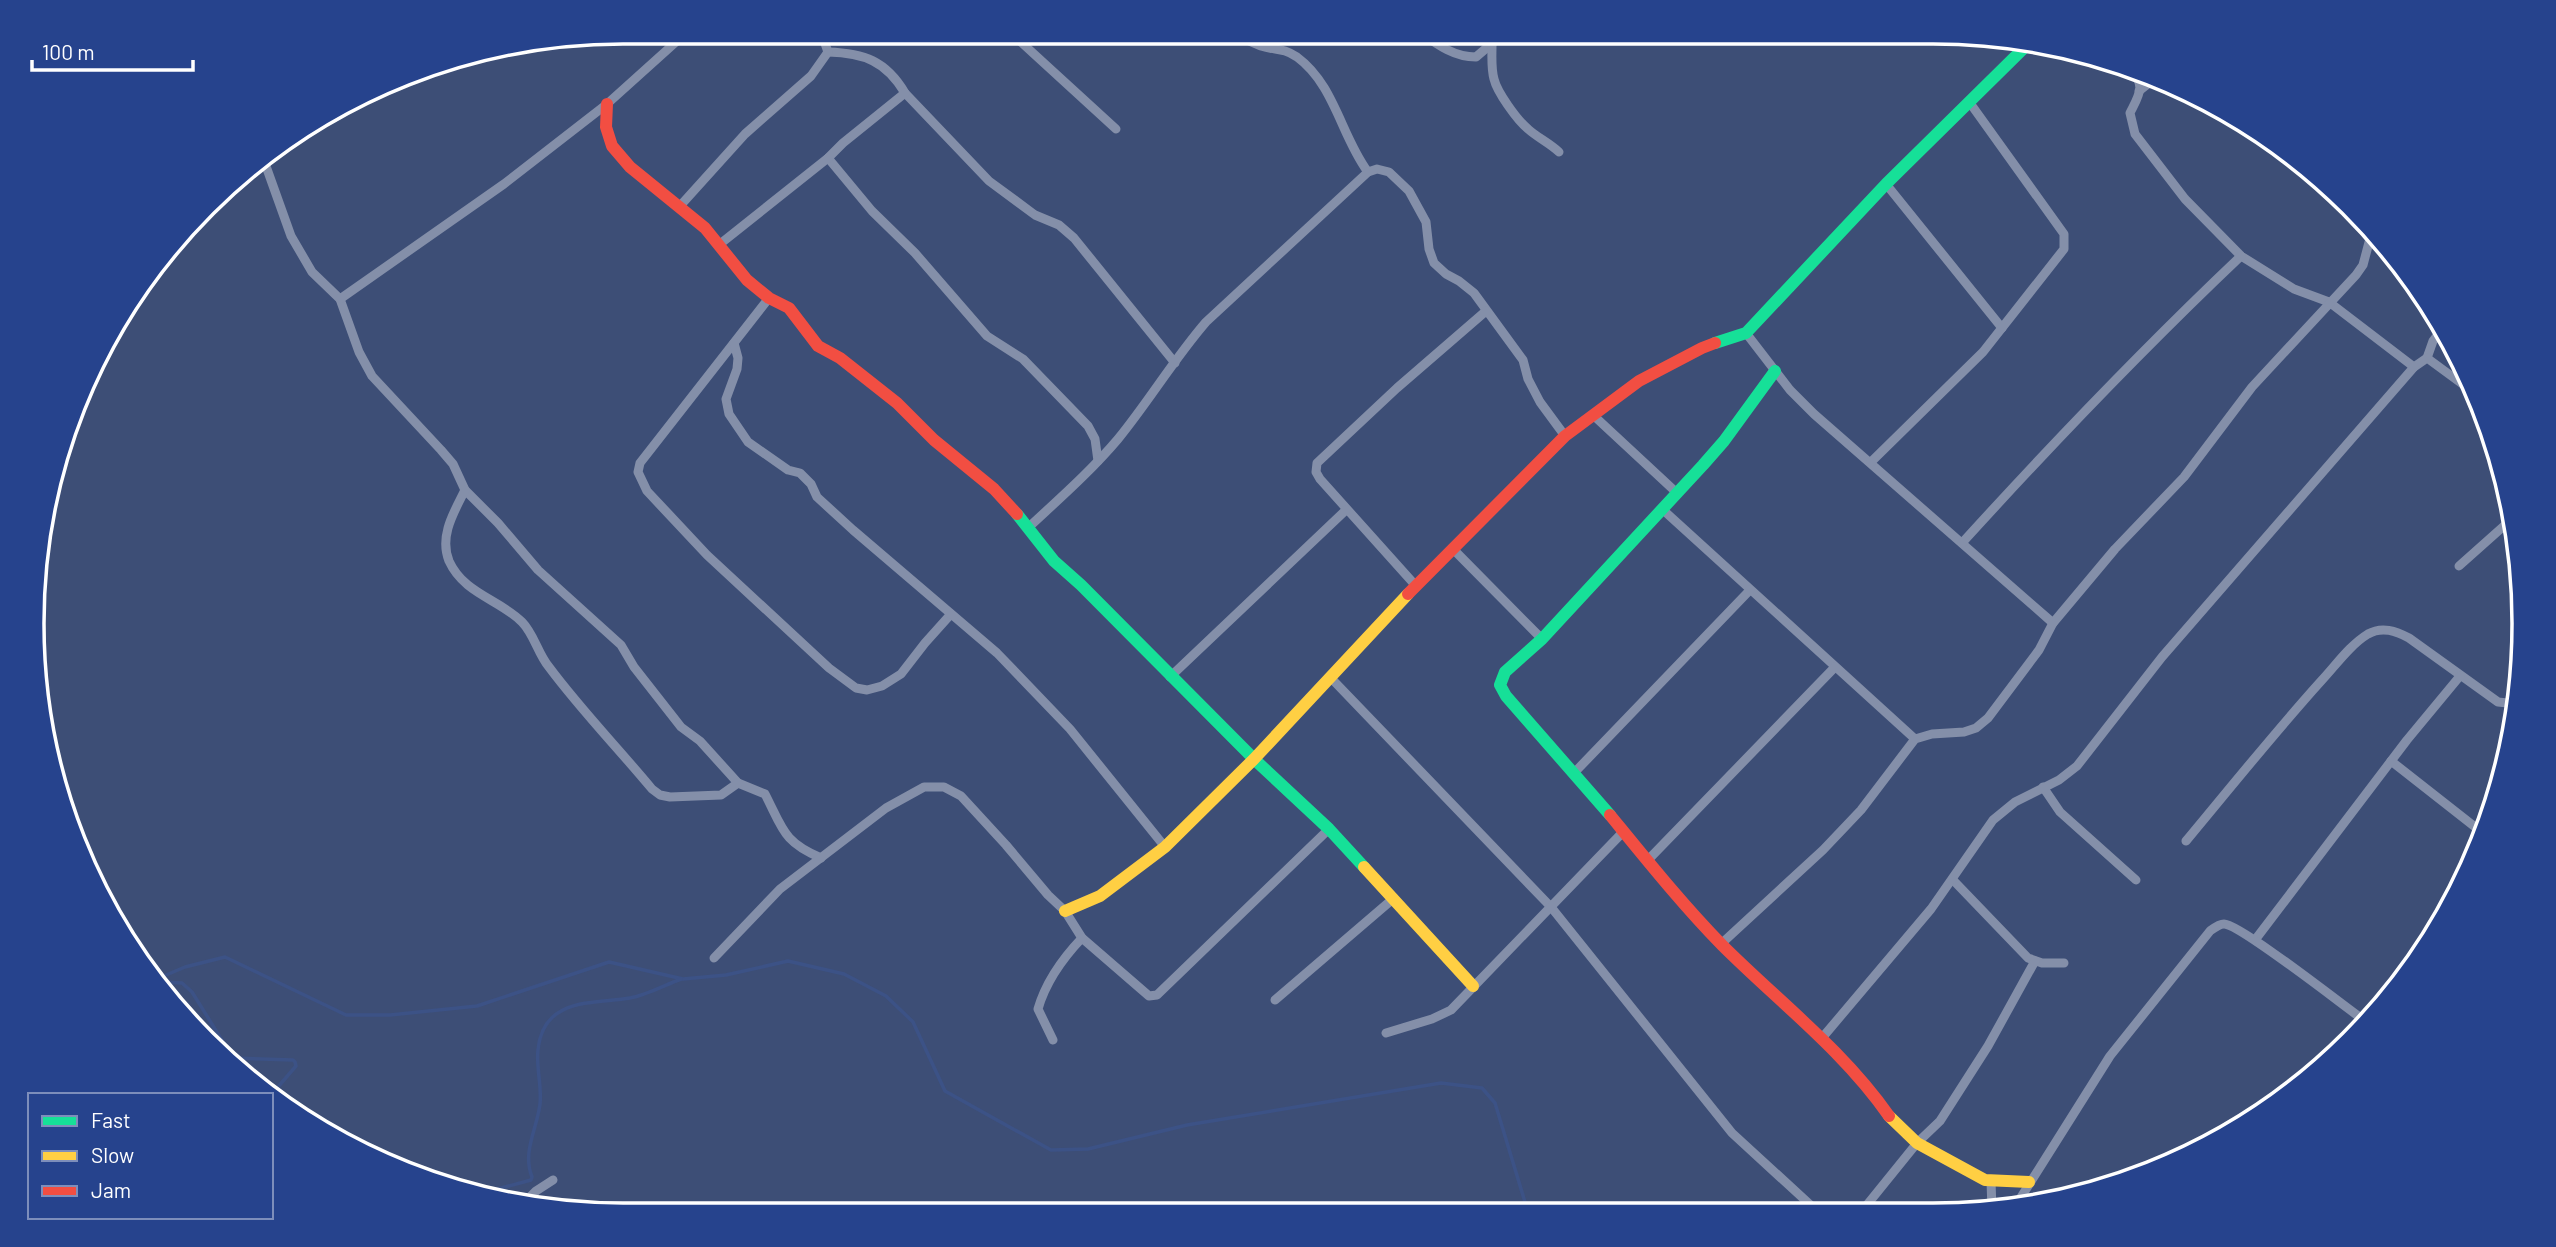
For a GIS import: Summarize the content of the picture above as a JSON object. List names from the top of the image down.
{
  "legend": ["Fast", "Slow", "Jam"],
  "scale_bar": "100 m"
}
